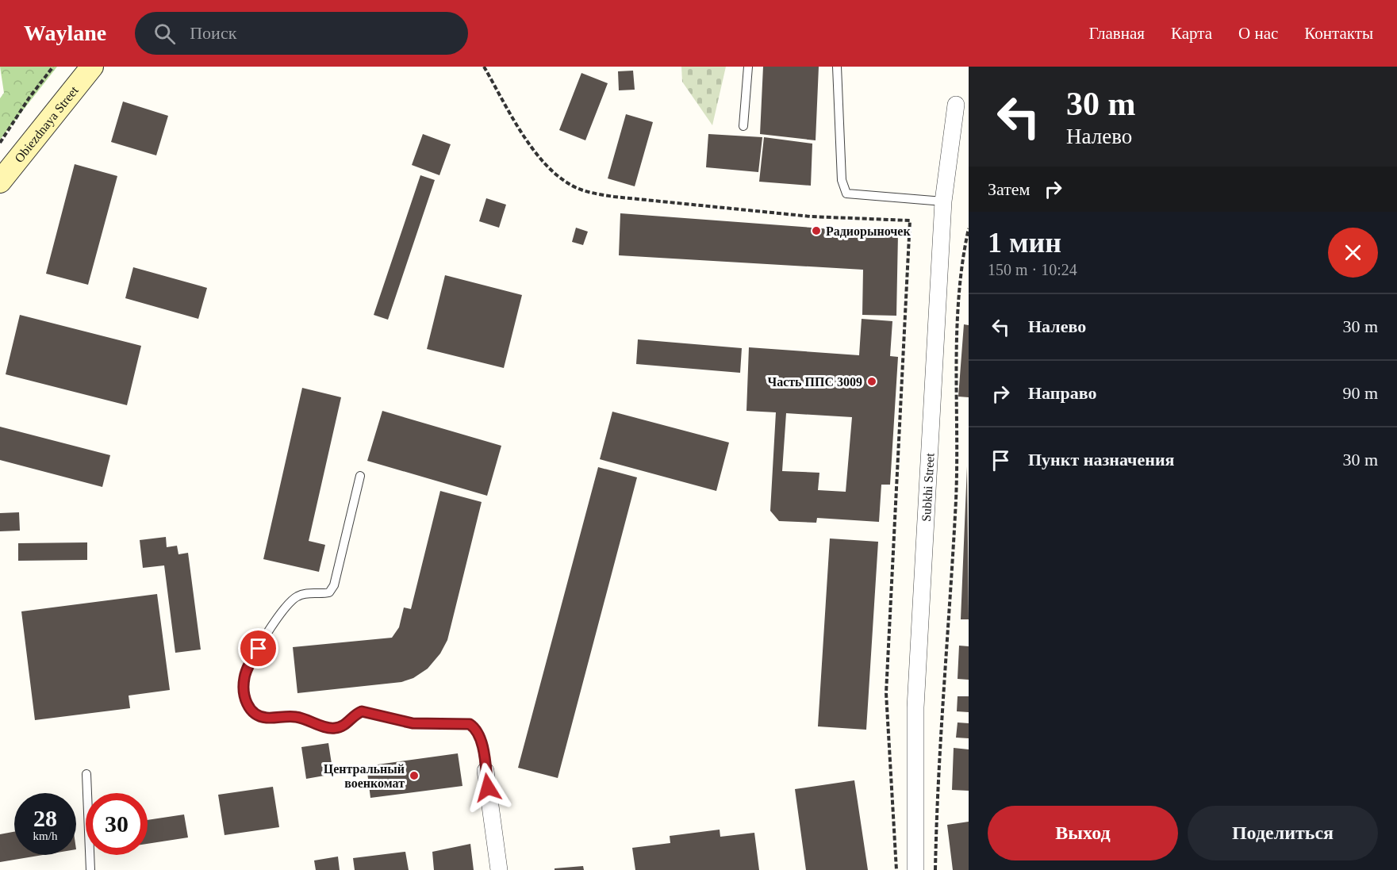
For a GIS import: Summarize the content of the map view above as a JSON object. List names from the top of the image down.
{
  "streets": {
    "main road": ["Obiezdnaya Street"],
    "street": ["Subkhi Street"]
  },
  "places": ["Радиорыночек", "Часть ППС 3009", "Центральный военкомат"],
  "page": {
    "header": "Waylane",
    "search": "Поиск",
    "nav": [
      "Главная",
      "Карта",
      "О нас",
      "Контакты"
    ],
    "turn": ["30 m", "Налево"],
    "then": "Затем",
    "heading": ["1 мин", "150 m · 10:24"],
    "list": [
      {
        "name": "Налево",
        "value": "30 m"
      },
      {
        "name": "Направо",
        "value": "90 m"
      },
      {
        "name": "Пункт назначения",
        "value": "30 m"
      }
    ],
    "speed": "28 km/h",
    "limit": "30",
    "buttons": ["Выход", "Поделиться"]
  }
}
